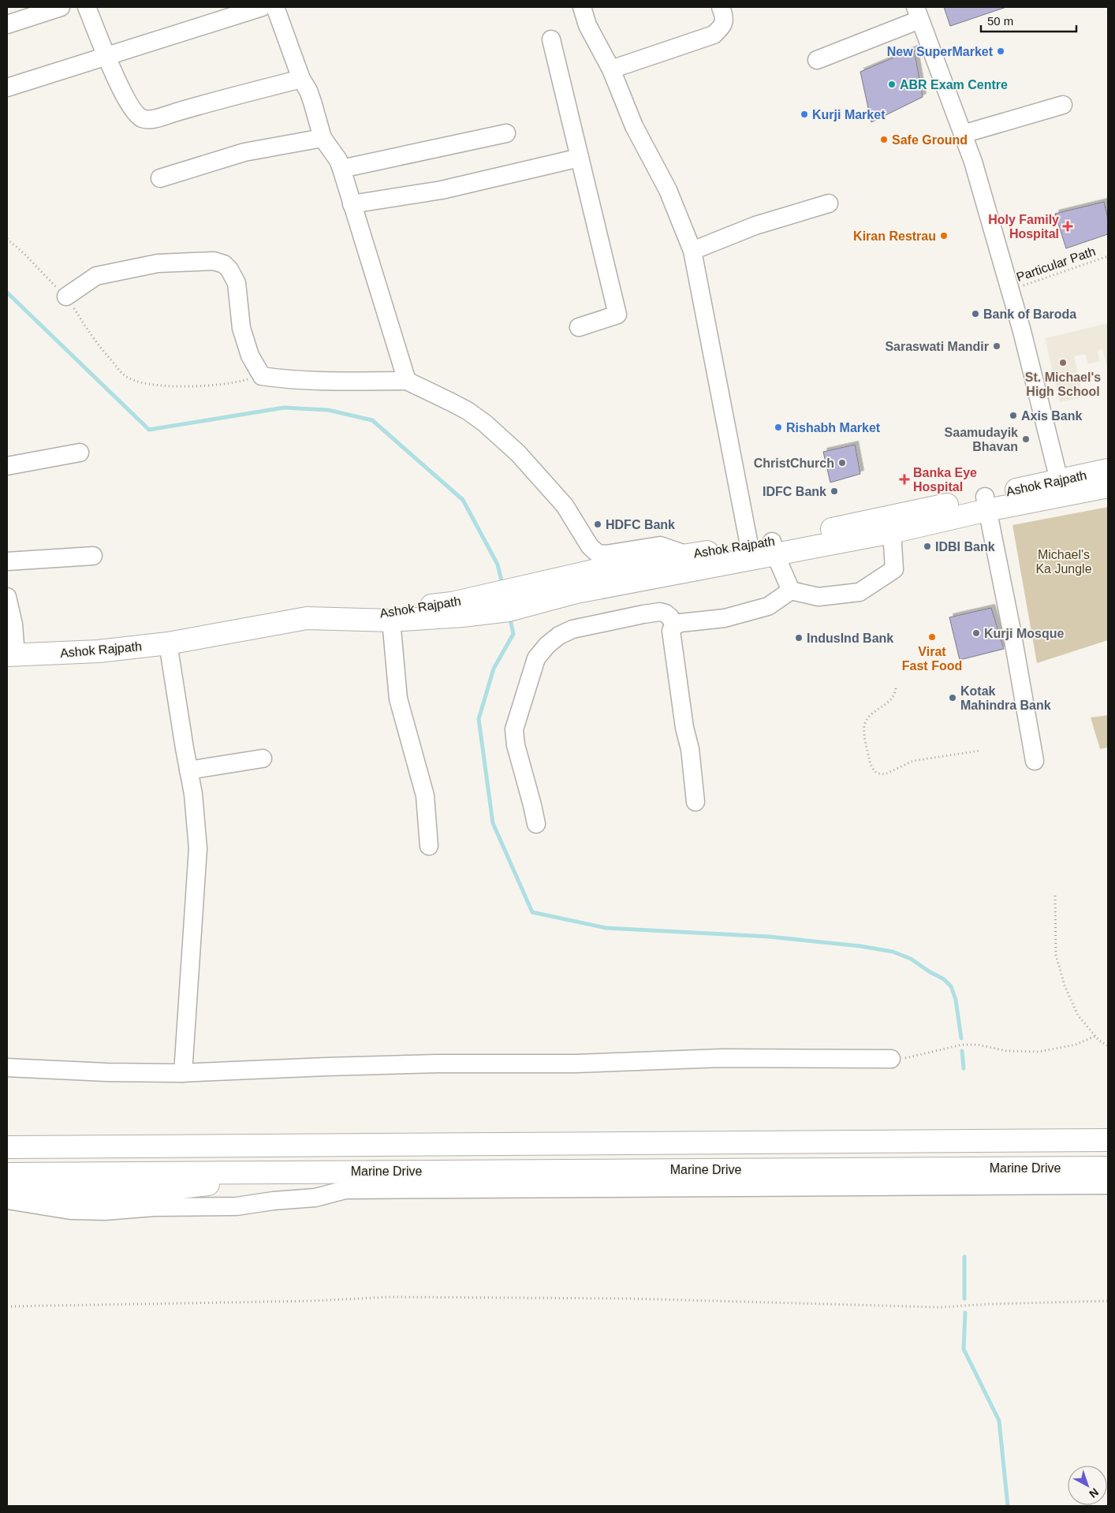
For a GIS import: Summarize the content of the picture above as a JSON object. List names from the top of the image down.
{
  "streets": {
    "main road": ["Ashok Rajpath", "Marine Drive"],
    "path": ["Particular Path"]
  },
  "parks": ["Michael's Ka Jungle"],
  "places": {
    "other": [
      "New SuperMarket",
      "ABR Exam Centre",
      "Kurji Market",
      "Safe Ground",
      "Kiran Restrau",
      "Bank of Baroda",
      "Saraswati Mandir",
      "St. Michael's High School",
      "Axis Bank",
      "Rishabh Market",
      "Saamudayik Bhavan",
      "ChristChurch",
      "IDFC Bank",
      "HDFC Bank",
      "IDBI Bank",
      "Kurji Mosque",
      "Virat Fast Food",
      "IndusInd Bank",
      "Kotak Mahindra Bank"
    ],
    "health": ["Holy Family Hospital", "Banka Eye Hospital"]
  },
  "scale_bar": "50 m",
  "north": "bottom right"
}
